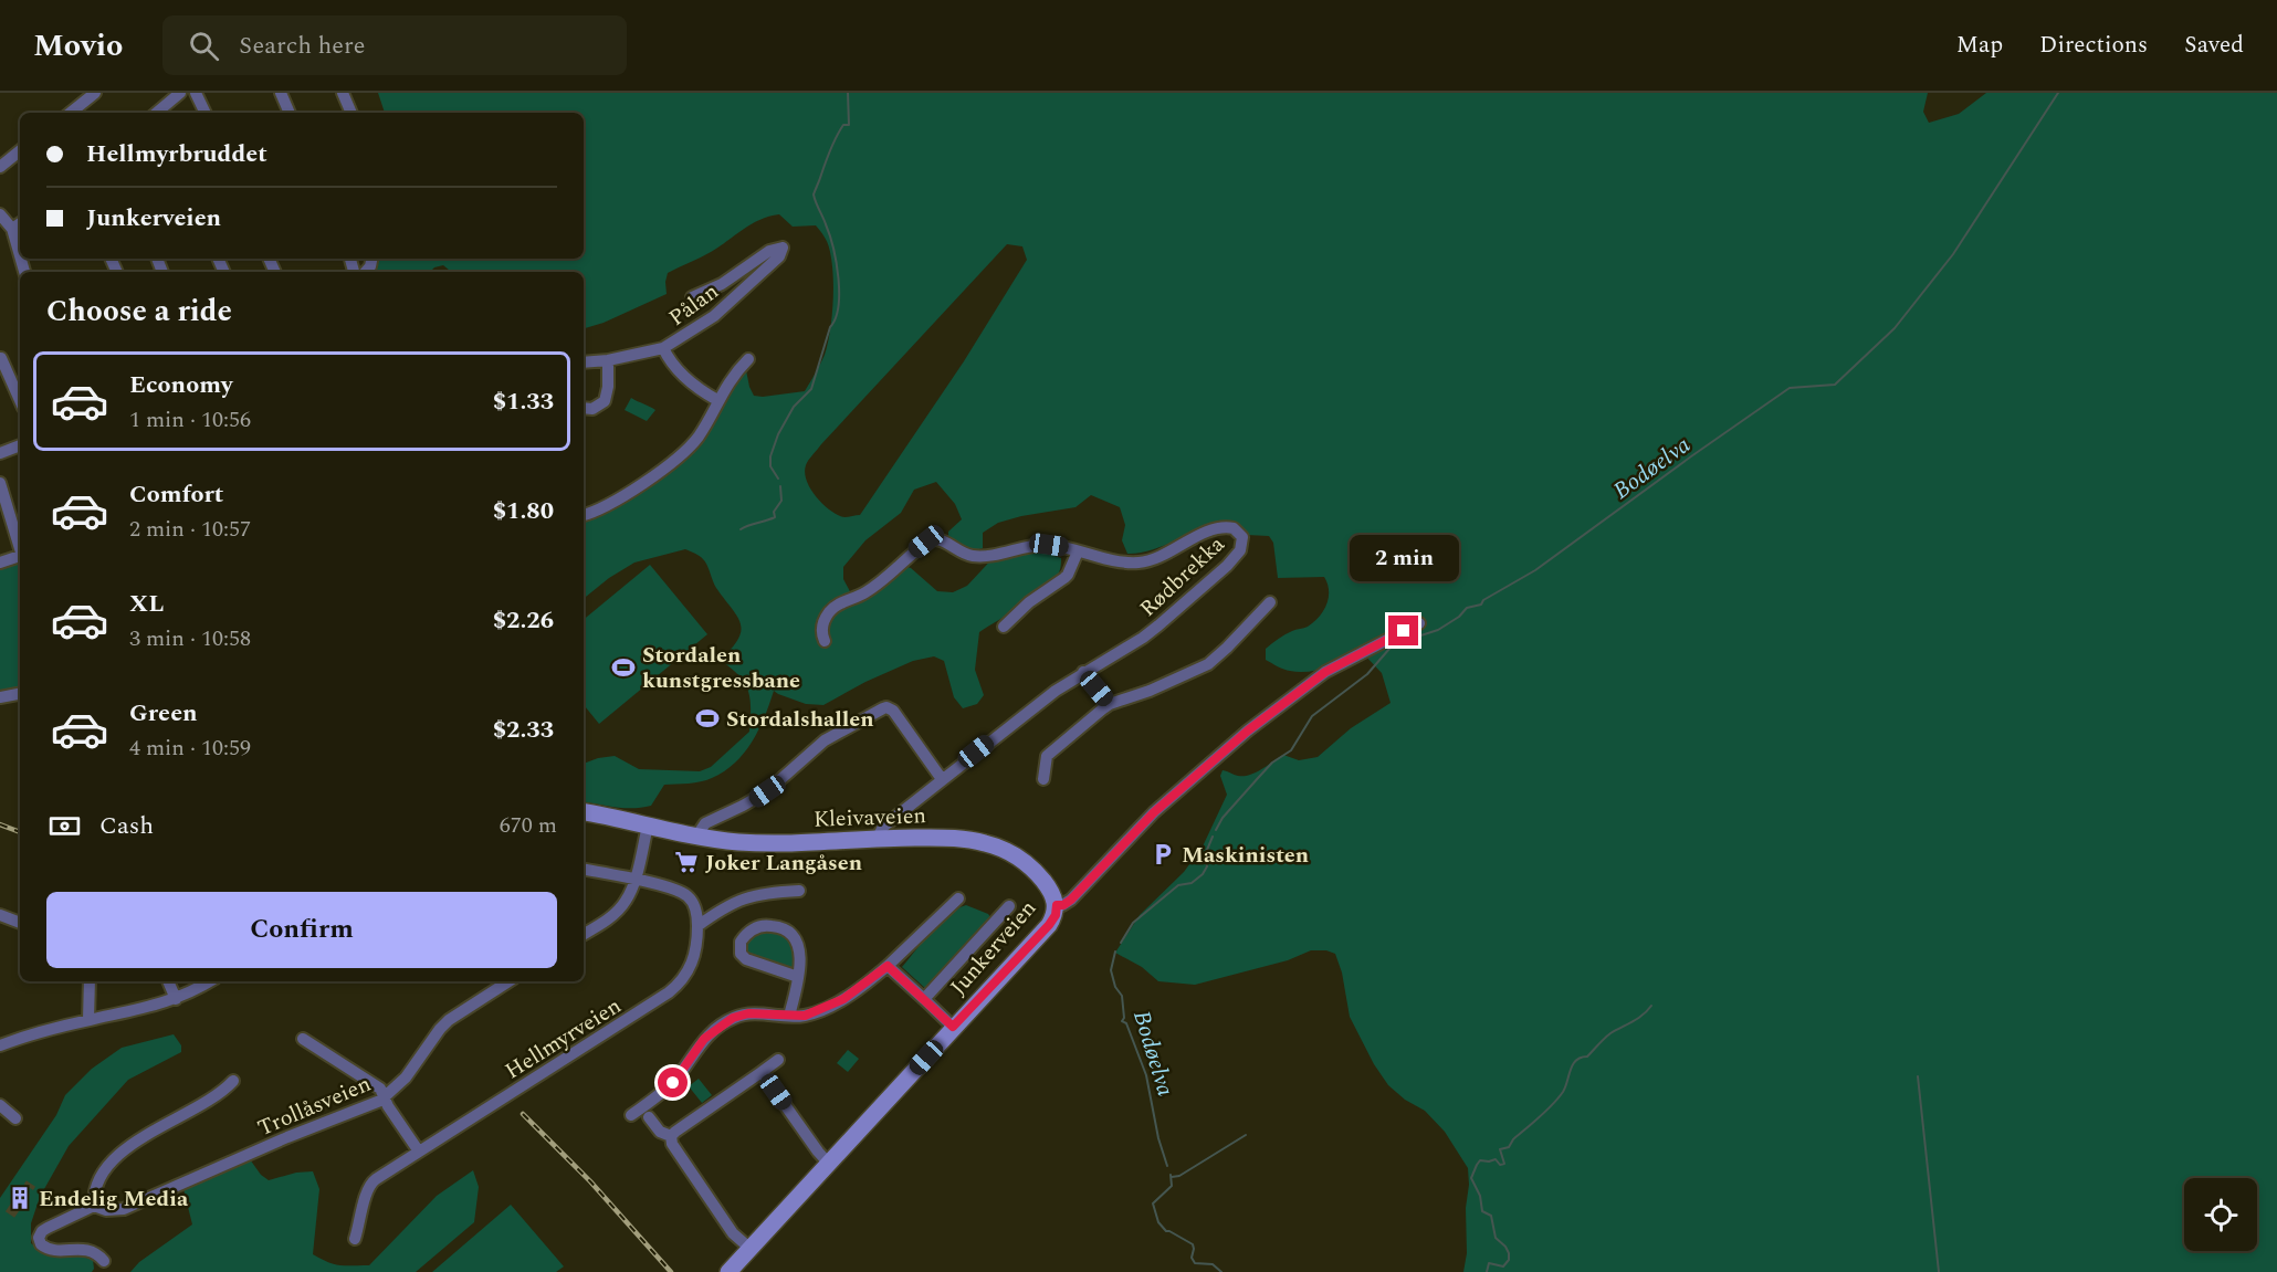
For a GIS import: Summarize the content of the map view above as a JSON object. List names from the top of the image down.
{
  "streets": {
    "street": [
      "Pålan",
      "Rødbrekka",
      "Kleivaveien",
      "Junkerveien",
      "Hellmyrveien",
      "Trollåsveien"
    ]
  },
  "crossings": [
    ["Rødbrekka", "Kleivaveien"],
    ["Kleivaveien", "Junkerveien"]
  ],
  "water": ["Bodøelva"],
  "places": {
    "sports": ["Stordalen kunstgressbane", "Stordalshallen"],
    "parking": ["Maskinisten"],
    "supermarket": ["Joker Langåsen"],
    "building": ["Endelig Media"]
  },
  "page": {
    "header": "Movio",
    "search": "Search here",
    "nav": ["Map", "Directions", "Saved"],
    "banner": ["Hellmyrbruddet", "Junkerveien"],
    "heading": "Choose a ride",
    "list": [
      {
        "name": "Economy",
        "note": "1 min · 10:56",
        "value": "$1.33"
      },
      {
        "name": "Comfort",
        "note": "2 min · 10:57",
        "value": "$1.80"
      },
      {
        "name": "XL",
        "note": "3 min · 10:58",
        "value": "$2.26"
      },
      {
        "name": "Green",
        "note": "4 min · 10:59",
        "value": "$2.33"
      }
    ],
    "bubble": "2 min",
    "pay": ["Cash", "670 m"],
    "buttons": "Confirm"
  }
}
